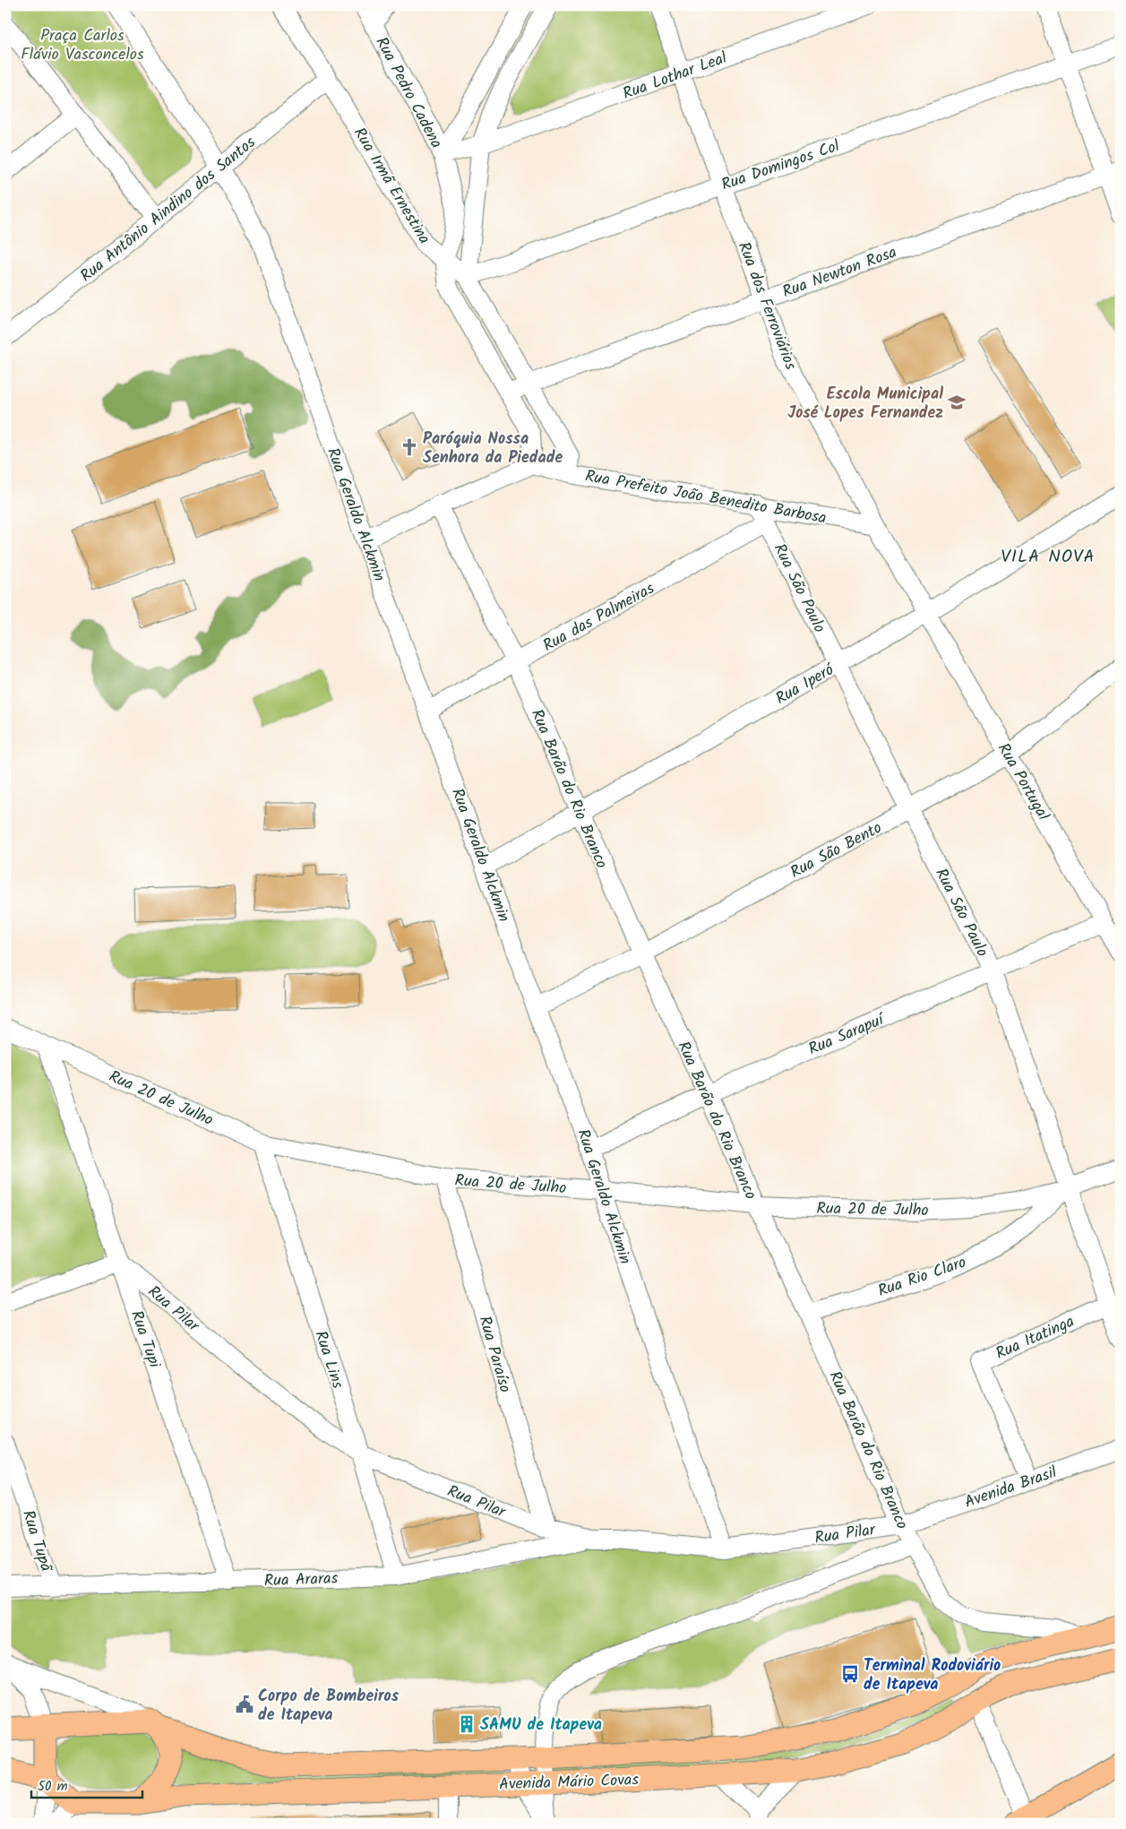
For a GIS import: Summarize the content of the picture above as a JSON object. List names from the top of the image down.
{
  "streets": {
    "main road": ["Avenida Mário Covas"],
    "street": [
      "Rua Lothar Leal",
      "Rua Pedro Cadena",
      "Rua Domingos Col",
      "Rua Irmã Ernestina",
      "Rua Antônio Aindino dos Santos",
      "Rua Newton Rosa",
      "Rua dos Ferroviários",
      "Rua Prefeito João Benedito Barbosa",
      "Rua Geraldo Alckmin",
      "Rua São Paulo",
      "Rua das Palmeiras",
      "Rua Iperó",
      "Rua Portugal",
      "Rua Barão do Rio Branco",
      "Rua São Bento",
      "Rua Sarapuí",
      "Rua 20 de Julho",
      "Rua Rio Claro",
      "Rua Pilar",
      "Rua Itatinga",
      "Rua Tupi",
      "Rua Paraíso",
      "Rua Lins",
      "Avenida Brasil",
      "Rua Tupã",
      "Rua Araras"
    ]
  },
  "crossings": [
    ["Rua Lothar Leal", "Rua Pedro Cadena"],
    ["Rua Lothar Leal", "Rua dos Ferroviários"],
    ["Rua Pedro Cadena", "Rua Irmã Ernestina"],
    ["Rua Domingos Col", "Rua dos Ferroviários"],
    ["Rua Irmã Ernestina", "Rua Antônio Aindino dos Santos"],
    ["Rua Antônio Aindino dos Santos", "Rua Geraldo Alckmin"],
    ["Rua Newton Rosa", "Rua dos Ferroviários"],
    ["Rua dos Ferroviários", "Rua Prefeito João Benedito Barbosa"],
    ["Rua dos Ferroviários", "Rua Iperó"],
    ["Rua dos Ferroviários", "Rua Portugal"],
    ["Rua Prefeito João Benedito Barbosa", "Rua São Paulo"],
    ["Rua Geraldo Alckmin", "Rua das Palmeiras"],
    ["Rua Geraldo Alckmin", "Rua Iperó"],
    ["Rua Geraldo Alckmin", "Rua São Bento"],
    ["Rua Geraldo Alckmin", "Rua Sarapuí"],
    ["Rua Geraldo Alckmin", "Rua 20 de Julho"],
    ["Rua Geraldo Alckmin", "Rua Pilar"],
    ["Rua São Paulo", "Rua das Palmeiras"],
    ["Rua São Paulo", "Rua Iperó"],
    ["Rua São Paulo", "Rua São Bento"],
    ["Rua São Paulo", "Rua Sarapuí"],
    ["Rua São Paulo", "Rua 20 de Julho"],
    ["Rua São Paulo", "Rua Rio Claro"],
    ["Rua São Paulo", "Rua Itatinga"],
    ["Rua das Palmeiras", "Rua Barão do Rio Branco"],
    ["Rua Iperó", "Rua Portugal"],
    ["Rua Iperó", "Rua Barão do Rio Branco"],
    ["Rua Portugal", "Rua São Bento"],
    ["Rua Portugal", "Rua Sarapuí"],
    ["Rua Barão do Rio Branco", "Rua São Bento"],
    ["Rua Barão do Rio Branco", "Rua Sarapuí"],
    ["Rua Barão do Rio Branco", "Rua 20 de Julho"],
    ["Rua Barão do Rio Branco", "Rua Rio Claro"],
    ["Rua Barão do Rio Branco", "Rua Pilar"],
    ["Rua Barão do Rio Branco", "Avenida Brasil"],
    ["Rua Barão do Rio Branco", "Avenida Mário Covas"],
    ["Rua 20 de Julho", "Rua Rio Claro"],
    ["Rua 20 de Julho", "Rua Tupi"],
    ["Rua 20 de Julho", "Rua Paraíso"],
    ["Rua 20 de Julho", "Rua Lins"],
    ["Rua Pilar", "Rua Tupi"],
    ["Rua Pilar", "Rua Paraíso"],
    ["Rua Pilar", "Rua Lins"],
    ["Rua Pilar", "Avenida Brasil"],
    ["Rua Pilar", "Rua Araras"],
    ["Rua Itatinga", "Avenida Brasil"],
    ["Rua Tupi", "Rua Araras"],
    ["Rua Lins", "Rua Araras"],
    ["Rua Tupã", "Rua Araras"]
  ],
  "districts": ["VILA NOVA"],
  "parks": ["Praça Carlos Flávio Vasconcelos"],
  "places": {
    "school or university": ["Escola Municipal José Lopes Fernandez"],
    "church": ["Paróquia Nossa Senhora da Piedade"],
    "bus stop": ["Terminal Rodoviário de Itapeva"],
    "public building": ["Corpo de Bombeiros de Itapeva"],
    "building": ["SAMU de Itapeva"]
  },
  "scale_bar": "50 m"
}
